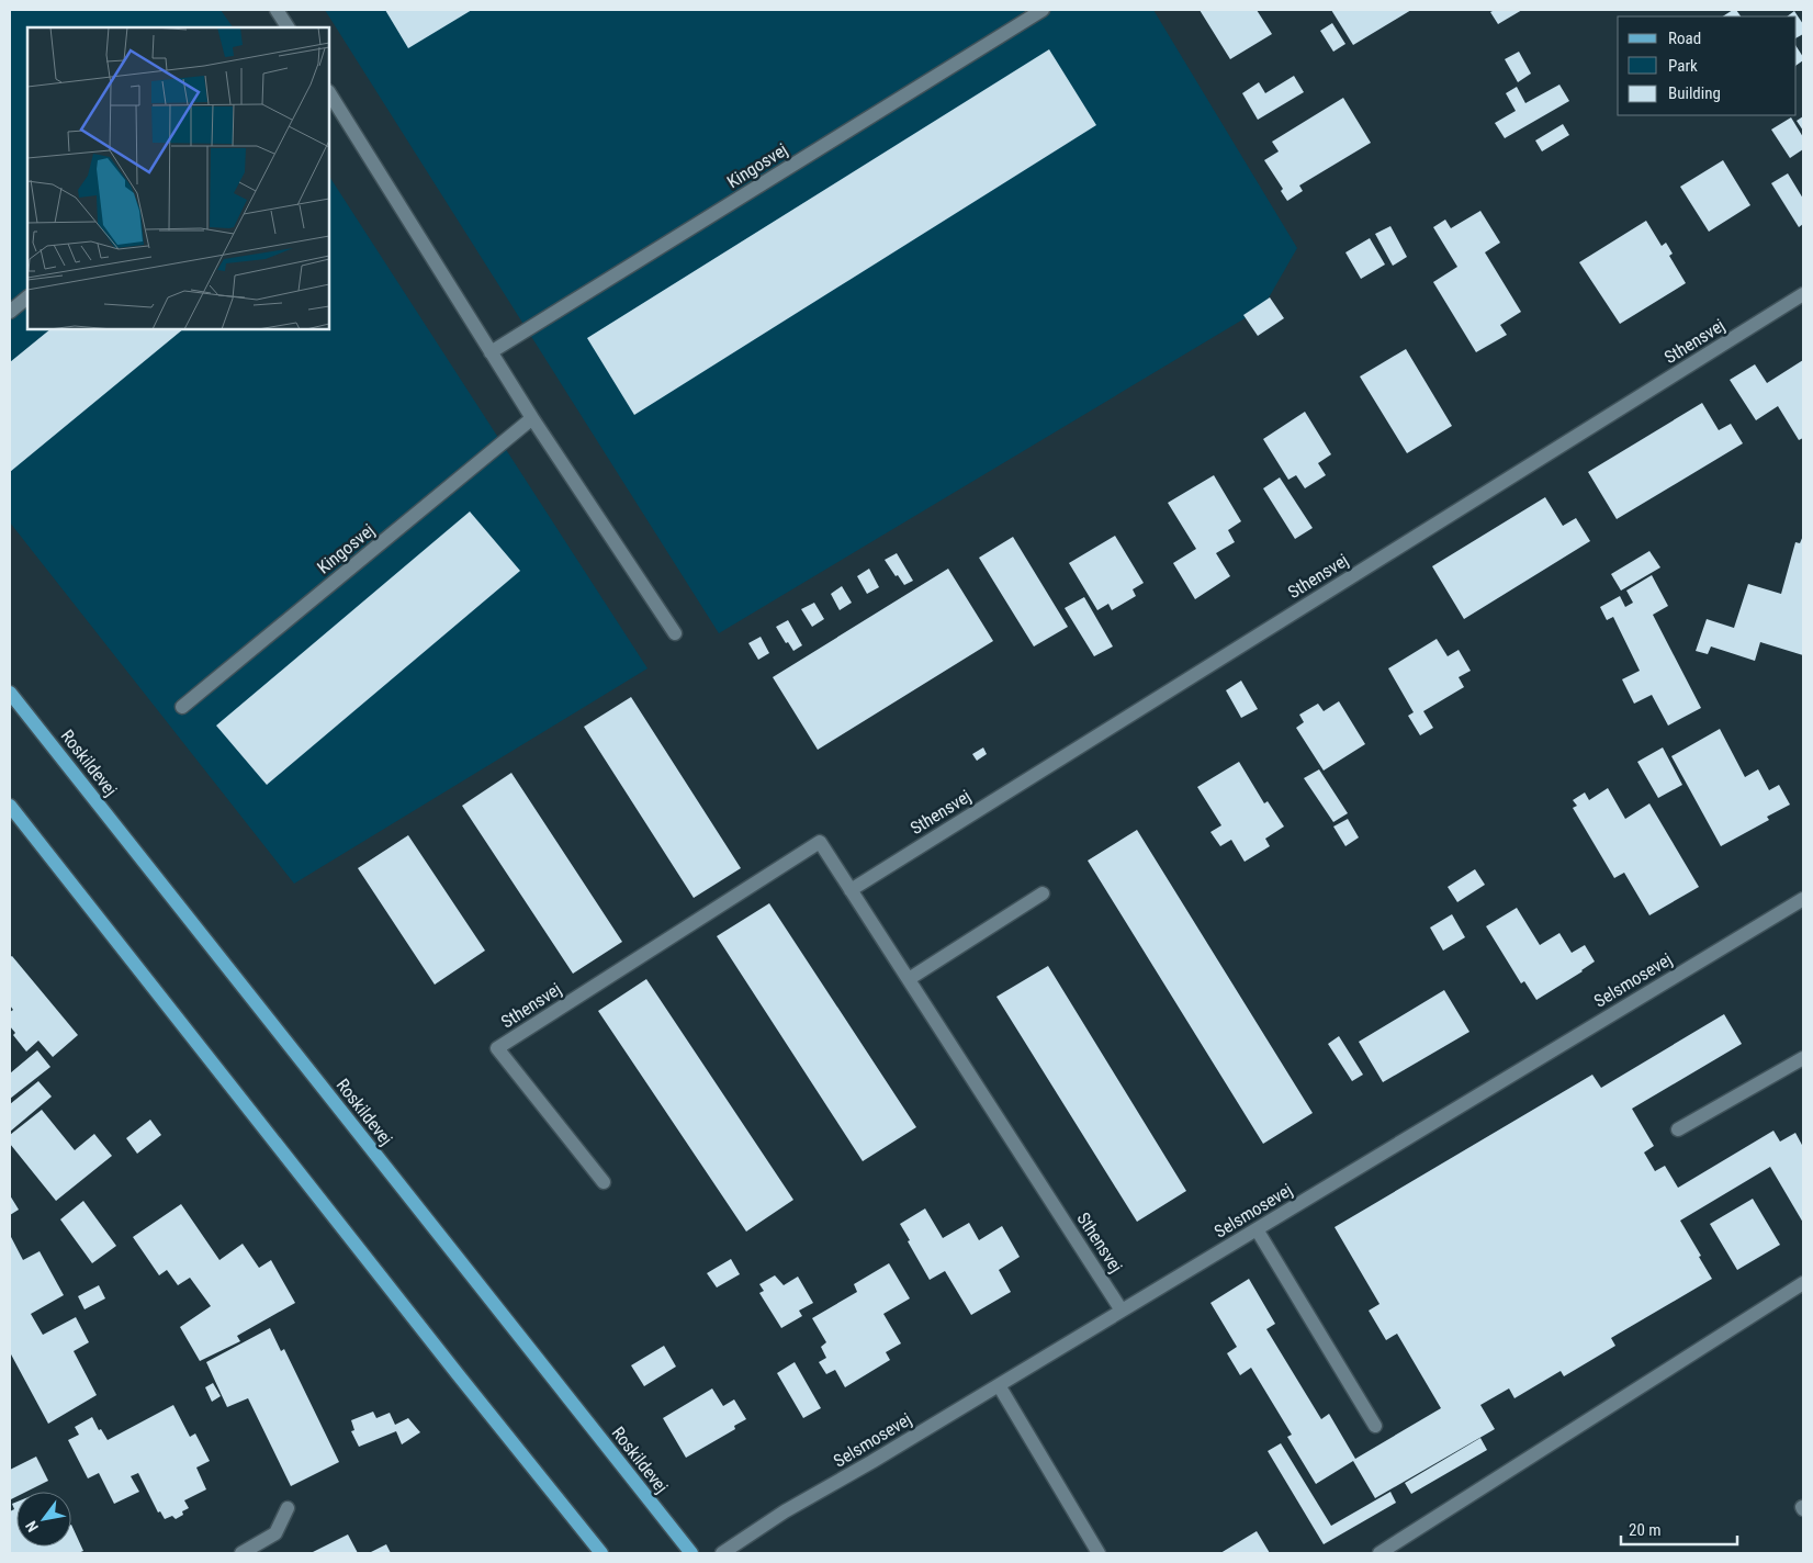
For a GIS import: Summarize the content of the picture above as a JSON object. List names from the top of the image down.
{
  "streets": {
    "main road": ["Roskildevej"],
    "street": ["Kingosvej", "Sthensvej", "Selsmosevej"]
  },
  "crossings": [
    ["Sthensvej", "Selsmosevej"]
  ],
  "legend": ["Road", "Park", "Building"],
  "scale_bar": "20 m",
  "north": "bottom left"
}
